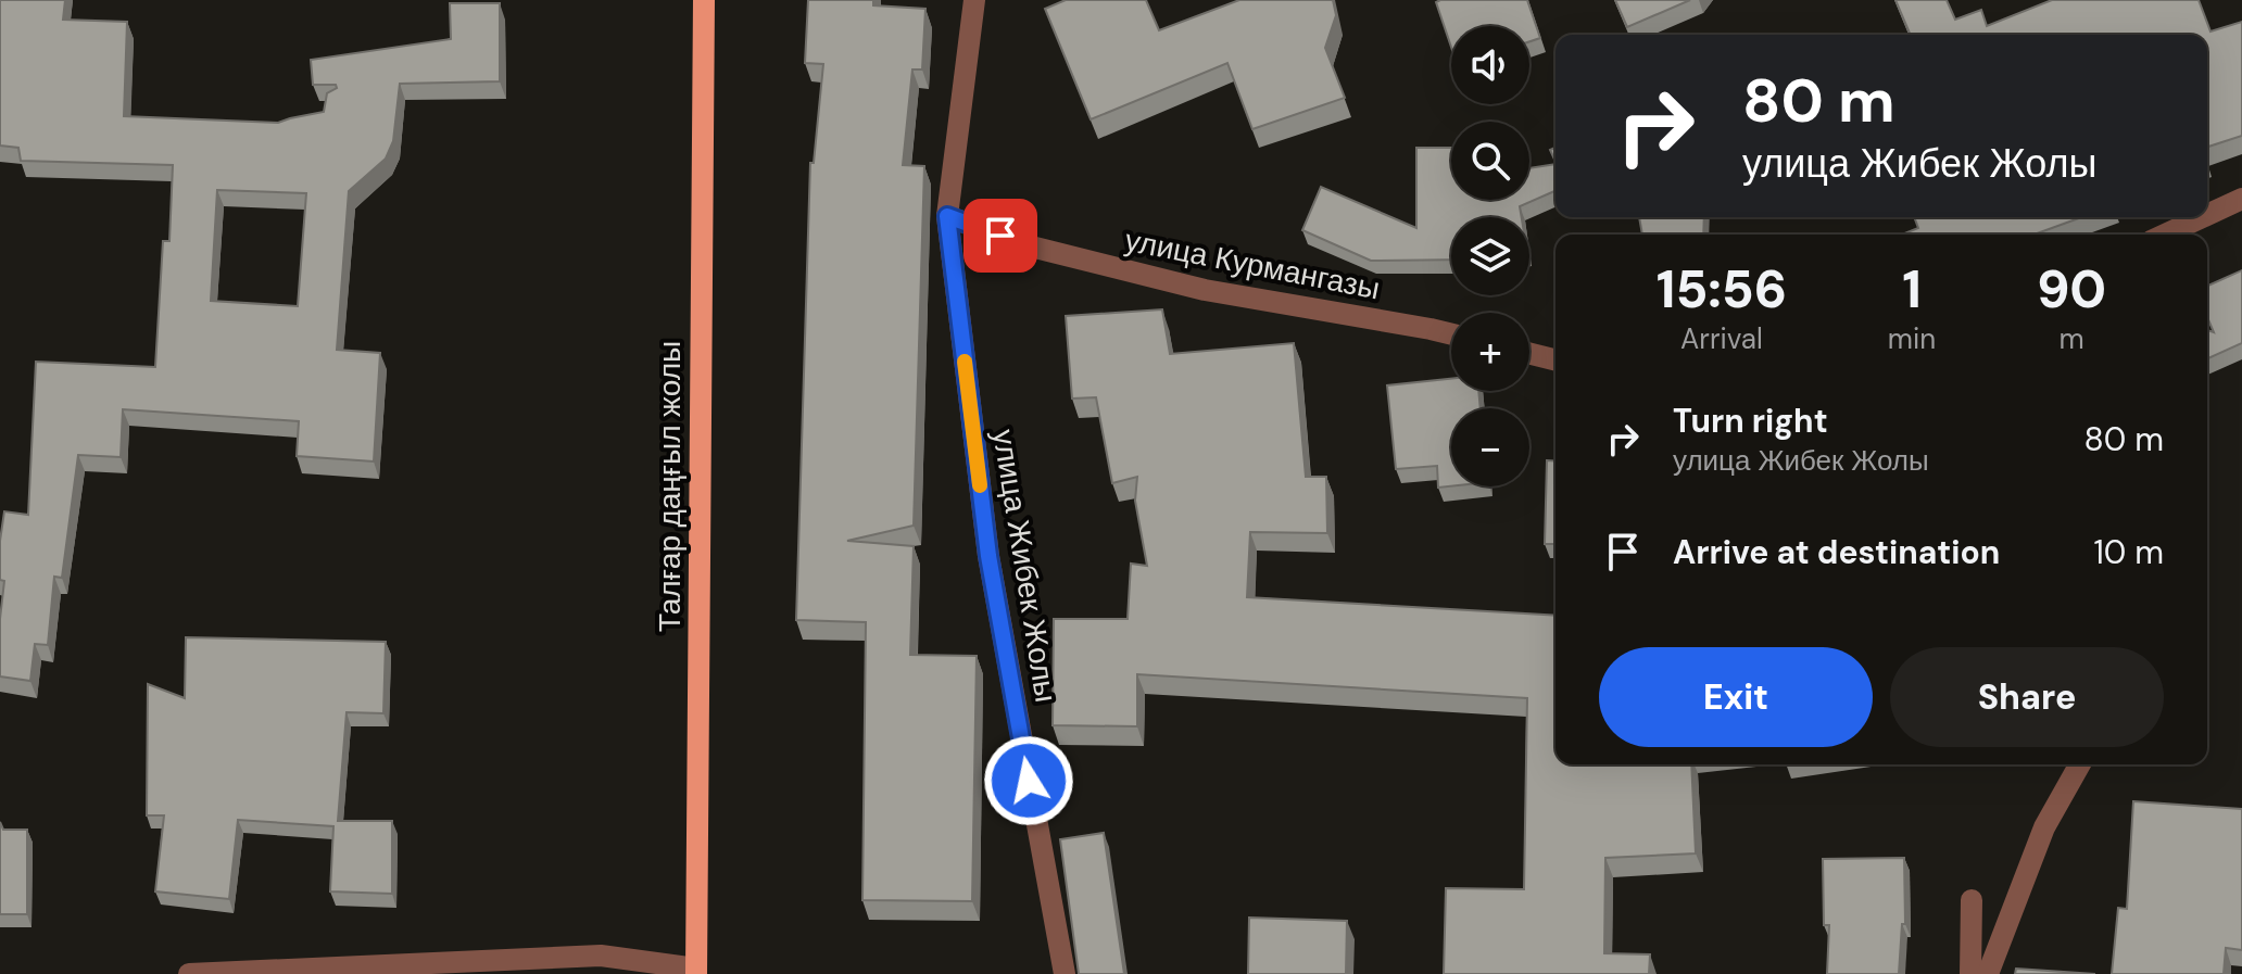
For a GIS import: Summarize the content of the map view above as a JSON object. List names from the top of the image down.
{
  "streets": {
    "main road": ["Талғар даңғыл жолы"],
    "street": ["улица Курмангазы", "улица Жибек Жолы"]
  },
  "crossings": [
    ["улица Курмангазы", "улица Жибек Жолы"]
  ],
  "page": {
    "map_buttons": ["+", "−"],
    "turn": ["80 m", "улица Жибек Жолы"],
    "eta": [
      "15:56",
      "Arrival",
      "1",
      "min",
      "90",
      "m"
    ],
    "list": [
      {
        "name": "Turn right",
        "note": "улица Жибек Жолы",
        "value": "80 m"
      },
      {
        "name": "Arrive at destination",
        "value": "10 m"
      }
    ],
    "buttons": ["Exit", "Share"]
  }
}
